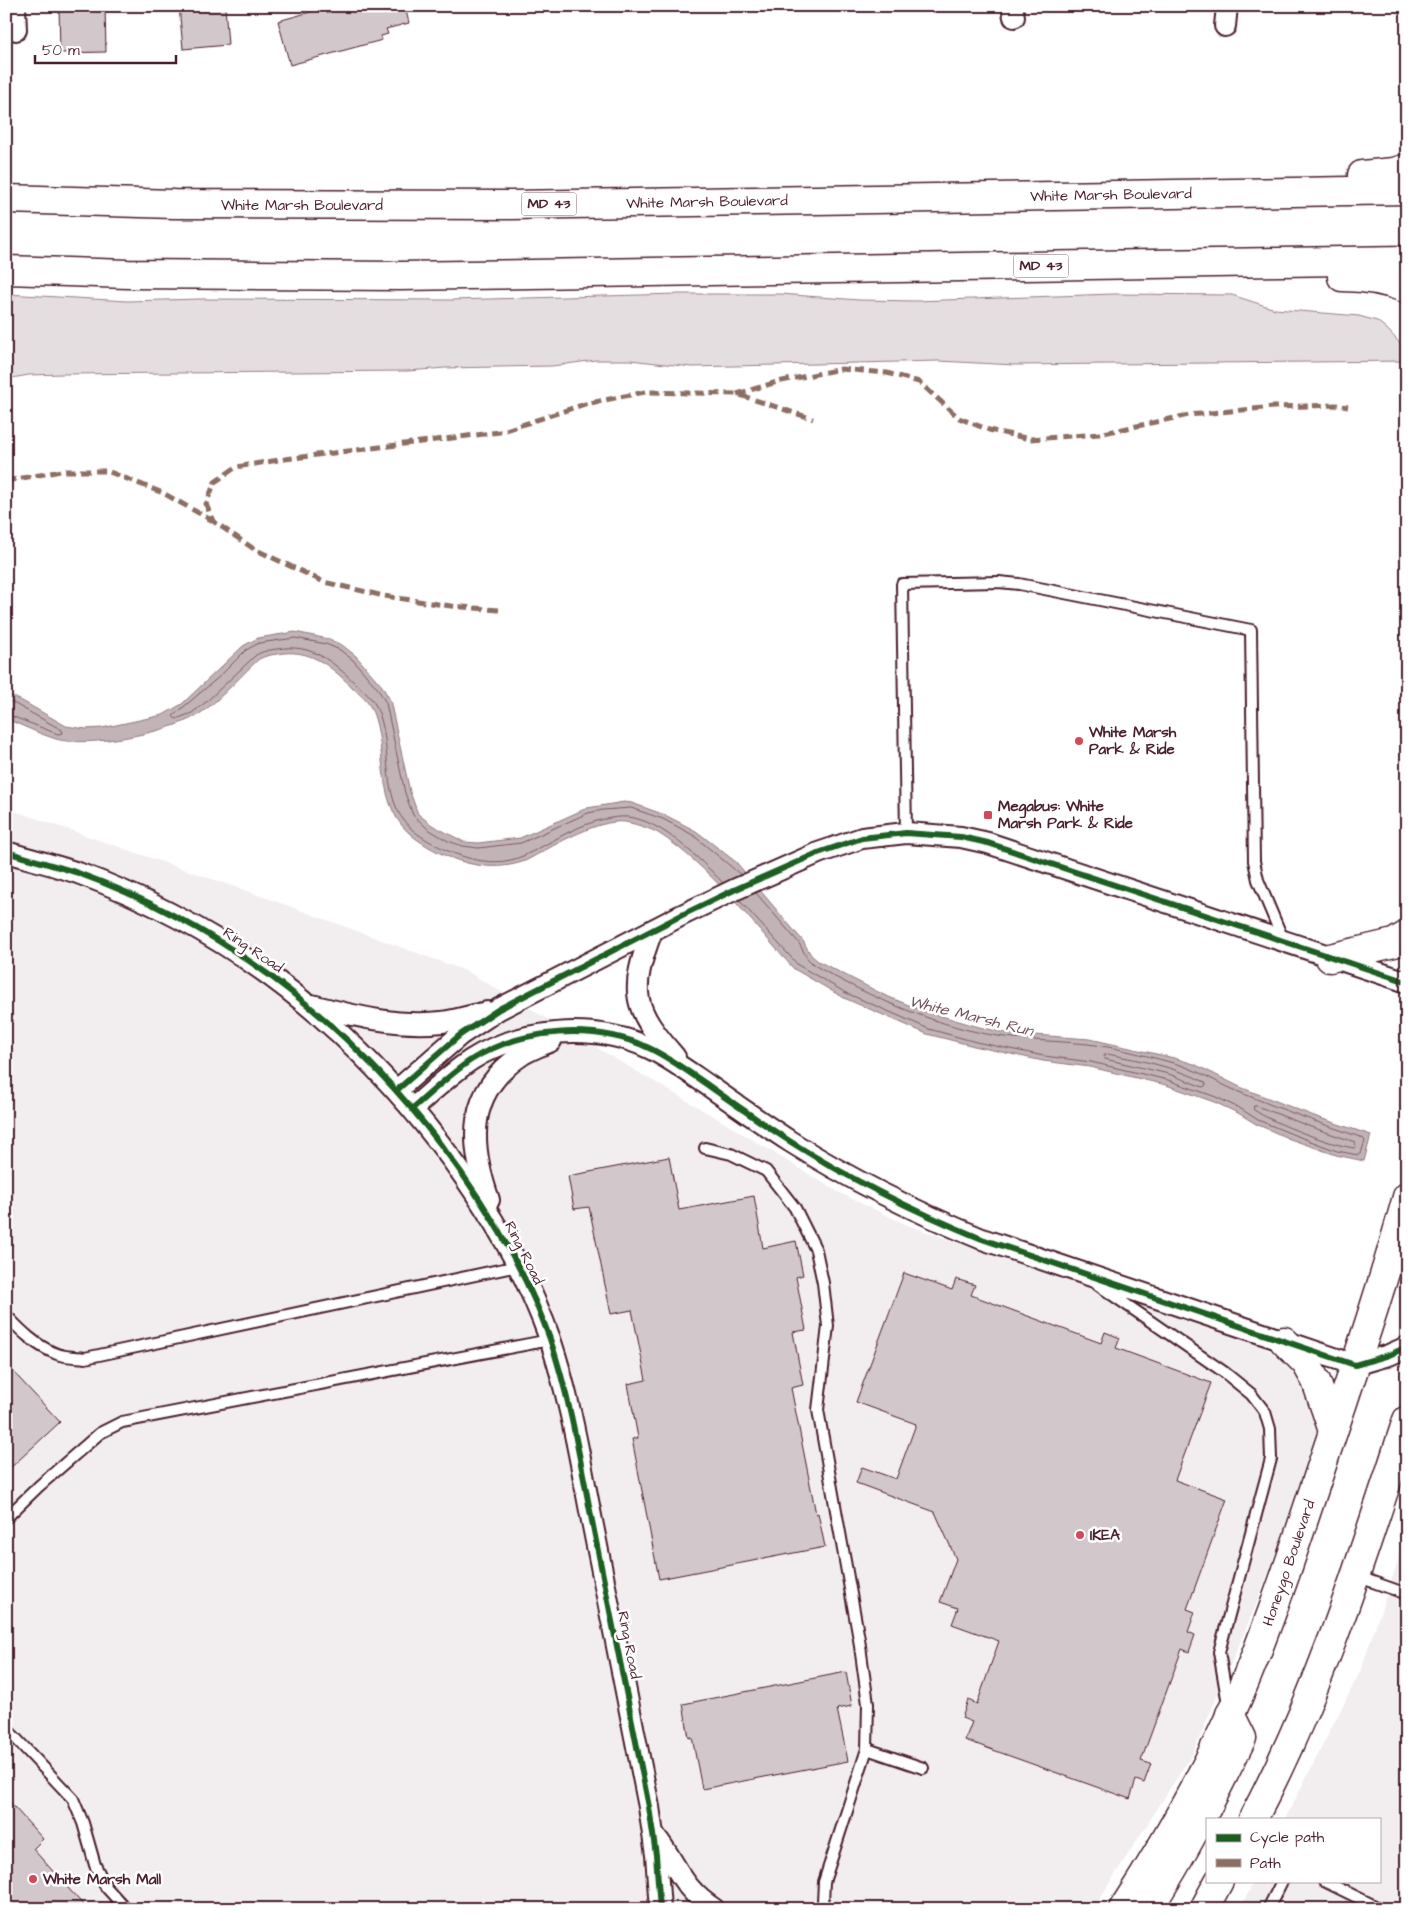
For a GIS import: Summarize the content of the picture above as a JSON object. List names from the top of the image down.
{
  "streets": {
    "main road": ["White Marsh Boulevard", "MD 43", "Honeygo Boulevard"],
    "street": ["Ring Road"]
  },
  "water": ["White Marsh Run"],
  "places": {
    "other": ["White Marsh Park & Ride", "IKEA", "White Marsh Mall"],
    "transit": ["Megabus: White Marsh Park & Ride"]
  },
  "legend": ["Cycle path", "Path"],
  "scale_bar": "50 m"
}
